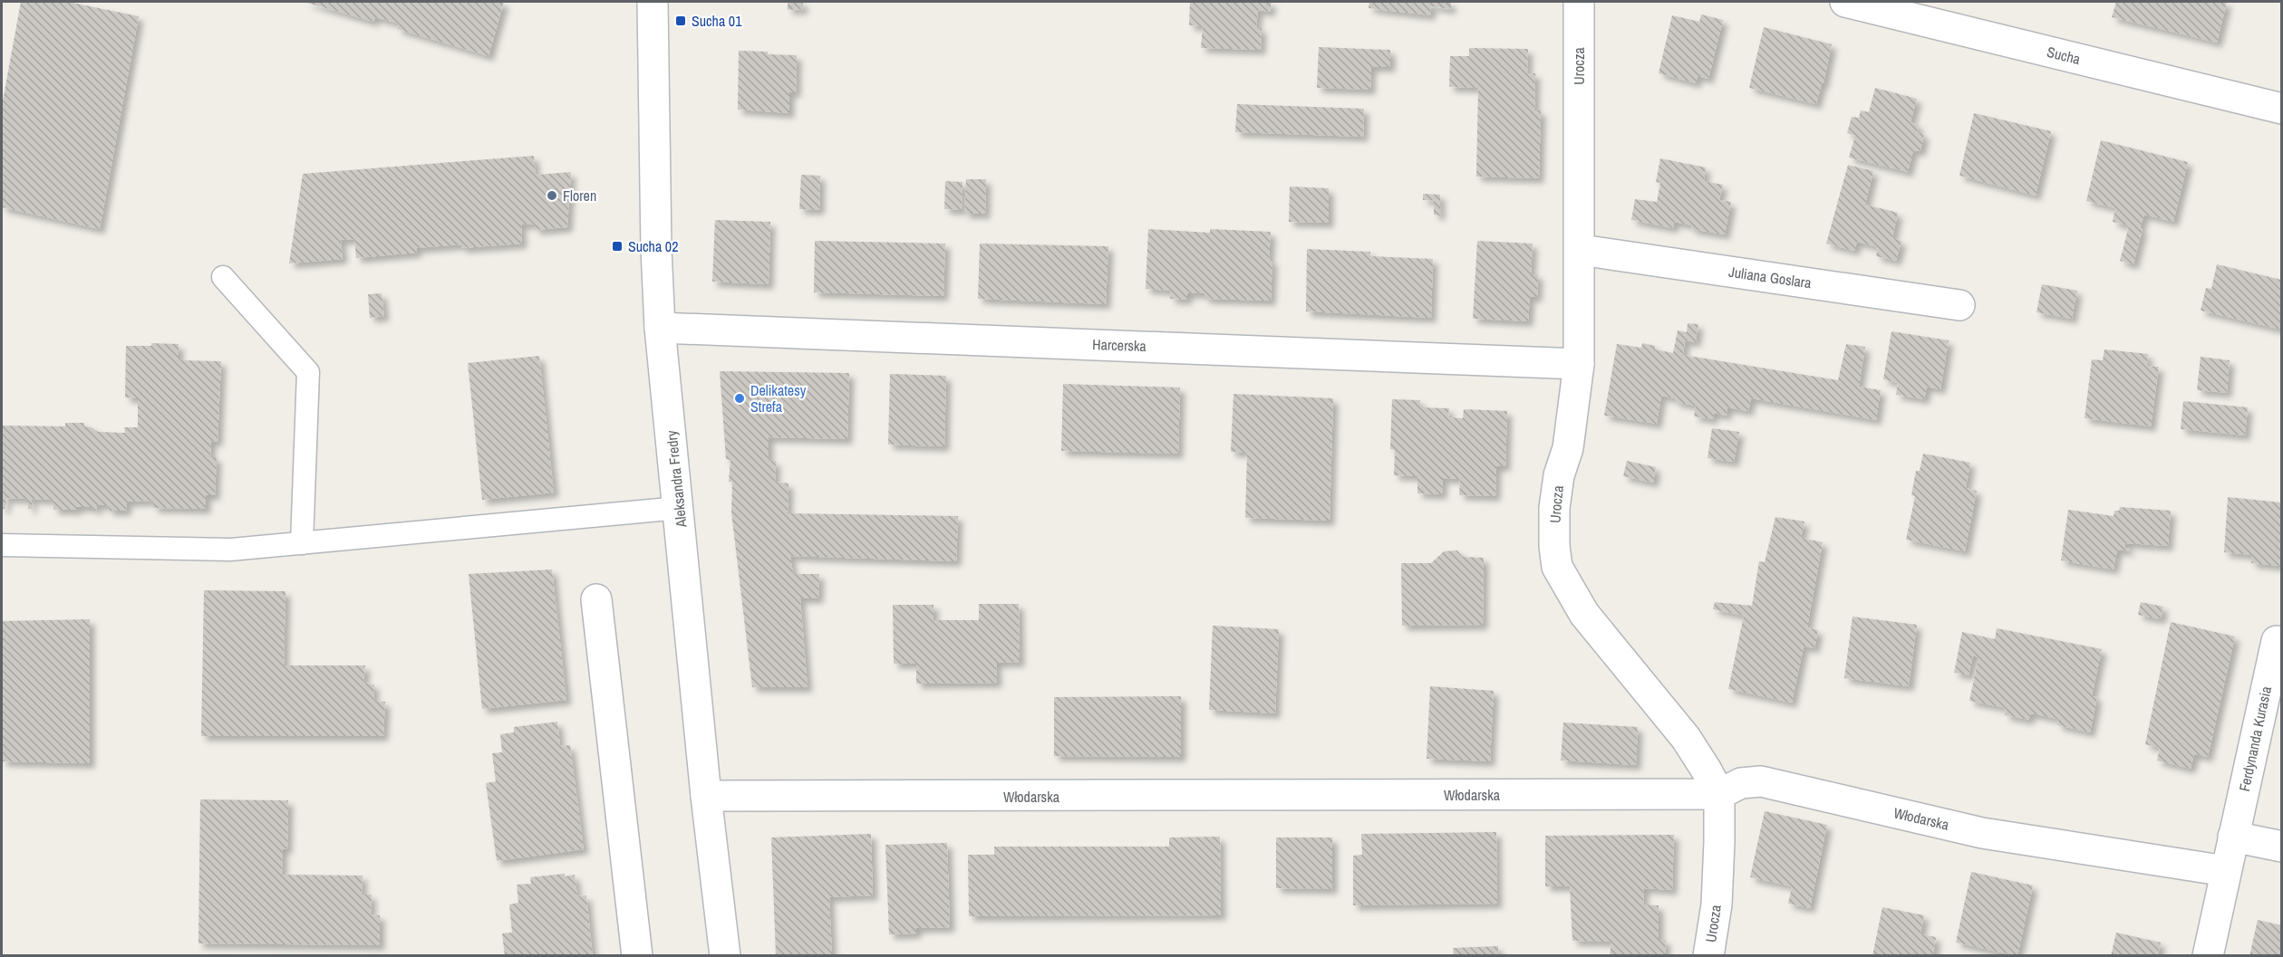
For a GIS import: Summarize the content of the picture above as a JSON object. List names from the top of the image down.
{
  "streets": {
    "street": [
      "Sucha",
      "Urocza",
      "Juliana Goslara",
      "Harcerska",
      "Aleksandra Fredry",
      "Ferdynanda Kurasia",
      "Włodarska"
    ]
  },
  "crossings": [
    ["Urocza", "Juliana Goslara"],
    ["Urocza", "Harcerska"],
    ["Urocza", "Włodarska"],
    ["Harcerska", "Aleksandra Fredry"],
    ["Aleksandra Fredry", "Włodarska"],
    ["Ferdynanda Kurasia", "Włodarska"]
  ],
  "places": {
    "transit": ["Sucha 01", "Sucha 02"],
    "other": ["Floren", "Delikatesy Strefa"]
  }
}
